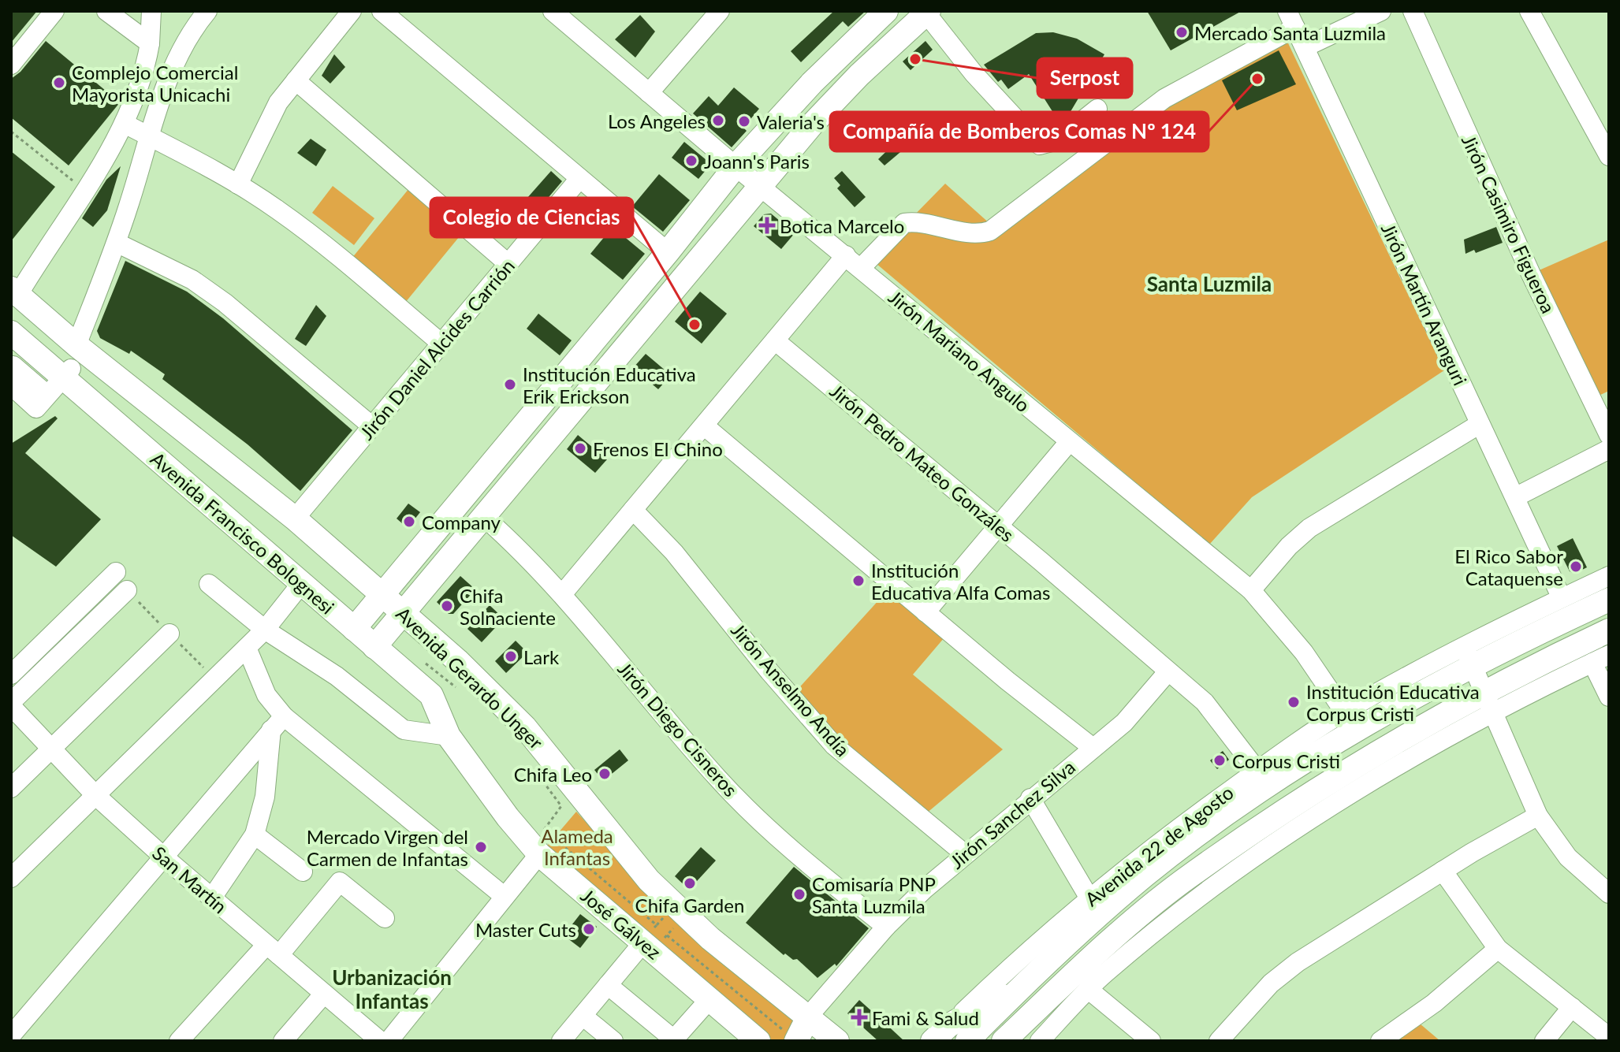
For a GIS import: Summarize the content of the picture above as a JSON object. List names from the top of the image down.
{
  "streets": {
    "main road": [
      "Avenida Francisco Bolognesi",
      "Avenida Gerardo Unger",
      "Avenida 22 de Agosto",
      "José Gálvez"
    ],
    "street": [
      "Jirón Casimiro Figueroa",
      "Jirón Martín Aranguri",
      "Jirón Daniel Alcides Carrión",
      "Jirón Mariano Angulo",
      "Jirón Pedro Mateo Gonzáles",
      "Jirón Anselmo Andía",
      "Jirón Diego Cisneros",
      "Jirón Sanchez Silva",
      "San Martín"
    ]
  },
  "crossings": [
    ["Jirón Martín Aranguri", "Avenida 22 de Agosto"],
    ["Jirón Daniel Alcides Carrión", "Avenida Gerardo Unger"],
    ["Jirón Mariano Angulo", "Avenida 22 de Agosto"],
    ["Jirón Pedro Mateo Gonzáles", "Jirón Sanchez Silva"],
    ["Jirón Pedro Mateo Gonzáles", "Avenida 22 de Agosto"],
    ["Avenida Francisco Bolognesi", "Avenida Gerardo Unger"],
    ["Avenida Francisco Bolognesi", "José Gálvez"],
    ["Avenida Gerardo Unger", "Jirón Sanchez Silva"],
    ["Jirón Anselmo Andía", "Jirón Sanchez Silva"],
    ["Jirón Diego Cisneros", "Jirón Sanchez Silva"]
  ],
  "districts": ["Santa Luzmila", "Urbanización Infantas"],
  "parks": ["Alameda Infantas"],
  "places": {
    "other": [
      "Mercado Santa Luzmila",
      "Serpost",
      "Compañía de Bomberos Comas Nº 124",
      "Complejo Comercial Mayorista Unicachi",
      "Los Angeles",
      "Valeria's",
      "Joann's Paris",
      "Colegio de Ciencias",
      "Institución Educativa Erik Erickson",
      "Frenos El Chino",
      "Company",
      "El Rico Sabor Cataquense",
      "Institución Educativa Alfa Comas",
      "Chifa Solnaciente",
      "Lark",
      "Institución Educativa Corpus Cristi",
      "Corpus Cristi",
      "Chifa Leo",
      "Mercado Virgen del Carmen de Infantas",
      "Chifa Garden",
      "Comisaría PNP Santa Luzmila",
      "Master Cuts"
    ],
    "health": ["Botica Marcelo", "Fami & Salud"]
  }
}
